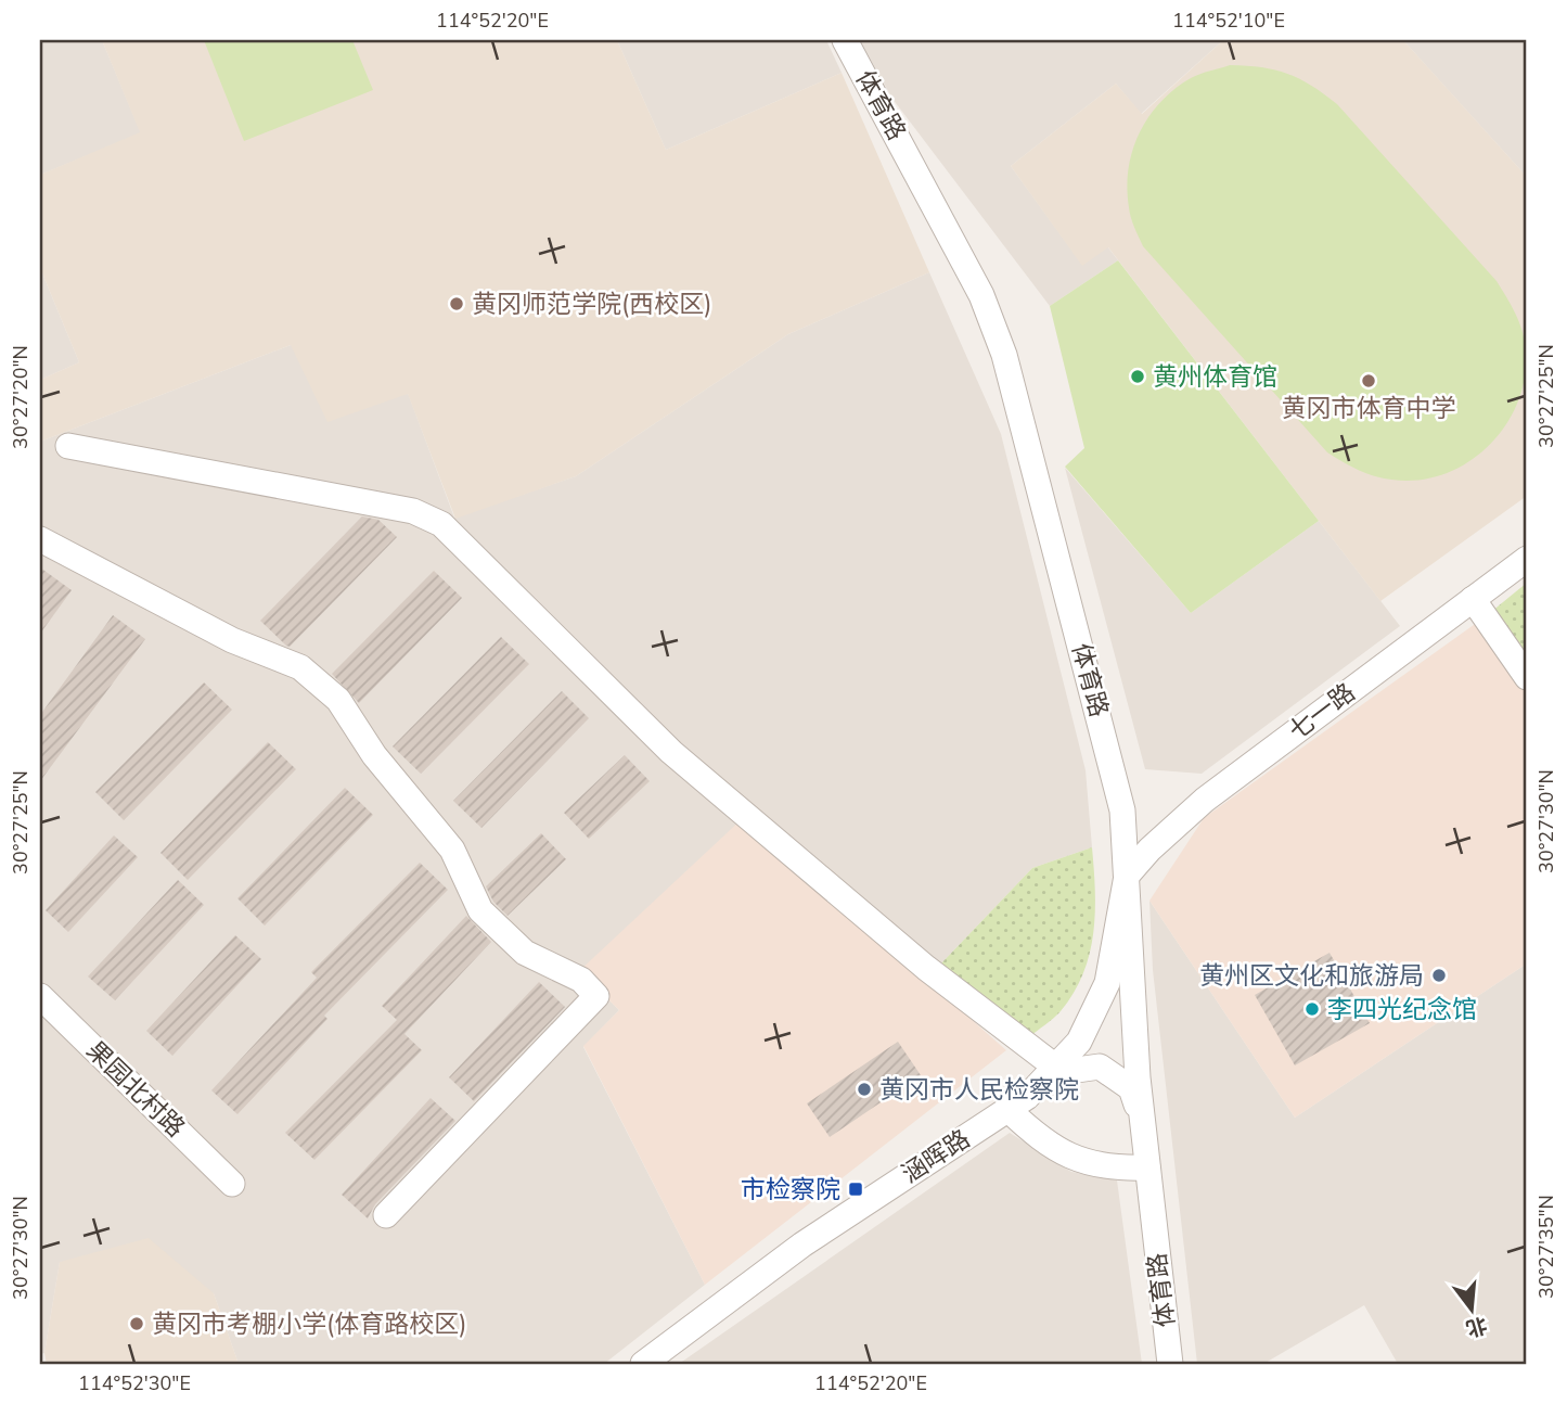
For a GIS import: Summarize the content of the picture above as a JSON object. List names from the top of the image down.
{
  "streets": {
    "street": [
      "体育路",
      "七一路",
      "果园北村路",
      "涵晖路"
    ]
  },
  "crossings": [
    ["体育路", "七一路"],
    ["体育路", "涵晖路"],
    ["七一路", "涵晖路"]
  ],
  "places": {
    "other": [
      "黄冈师范学院(西校区)",
      "黄州体育馆",
      "黄冈市体育中学",
      "黄州区文化和旅游局",
      "李四光纪念馆",
      "黄冈市人民检察院",
      "黄冈市考棚小学(体育路校区)"
    ],
    "transit": ["市检察院"]
  },
  "north": "bottom",
  "coordinates": [
    "114°52'20\"E",
    "114°52'10\"E",
    "30°27'25\"N",
    "30°27'20\"N",
    "30°27'30\"N",
    "30°27'35\"N",
    "114°52'30\"E"
  ]
}
